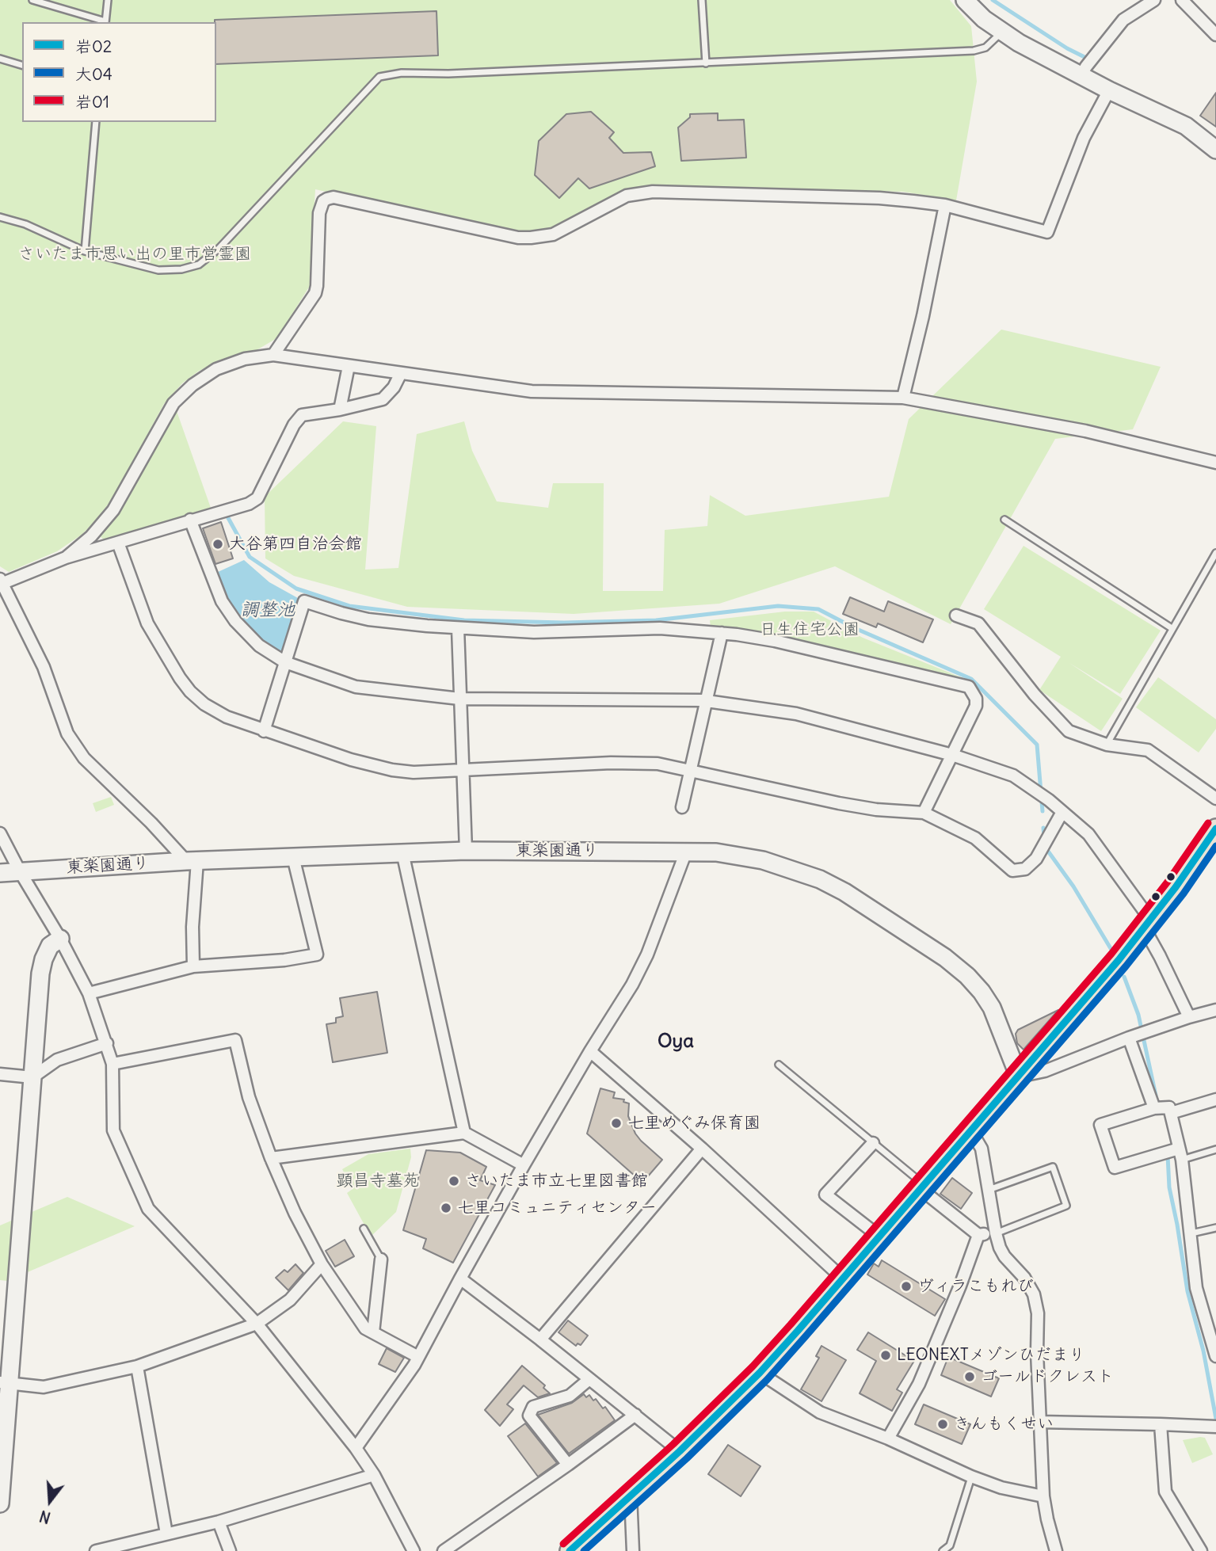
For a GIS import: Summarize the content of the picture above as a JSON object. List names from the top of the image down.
{
  "streets": {
    "street": ["東楽園通り"]
  },
  "districts": ["Oya"],
  "water": ["調整池"],
  "parks": ["さいたま市思い出の里市営霊園", "日生住宅公園", "顕昌寺墓苑"],
  "places": [
    "大谷第四自治会館",
    "七里めぐみ保育園",
    "さいたま市立七里図書館",
    "七里コミュニティセンター",
    "ヴィラこもれび",
    "LEONEXTメゾンひだまり",
    "ゴールドクレスト",
    "きんもくせい"
  ],
  "lines": ["transit line 岩01", "transit line 岩02", "transit line 大04"],
  "legend": ["岩02", "大04", "岩01"],
  "north": "bottom"
}
